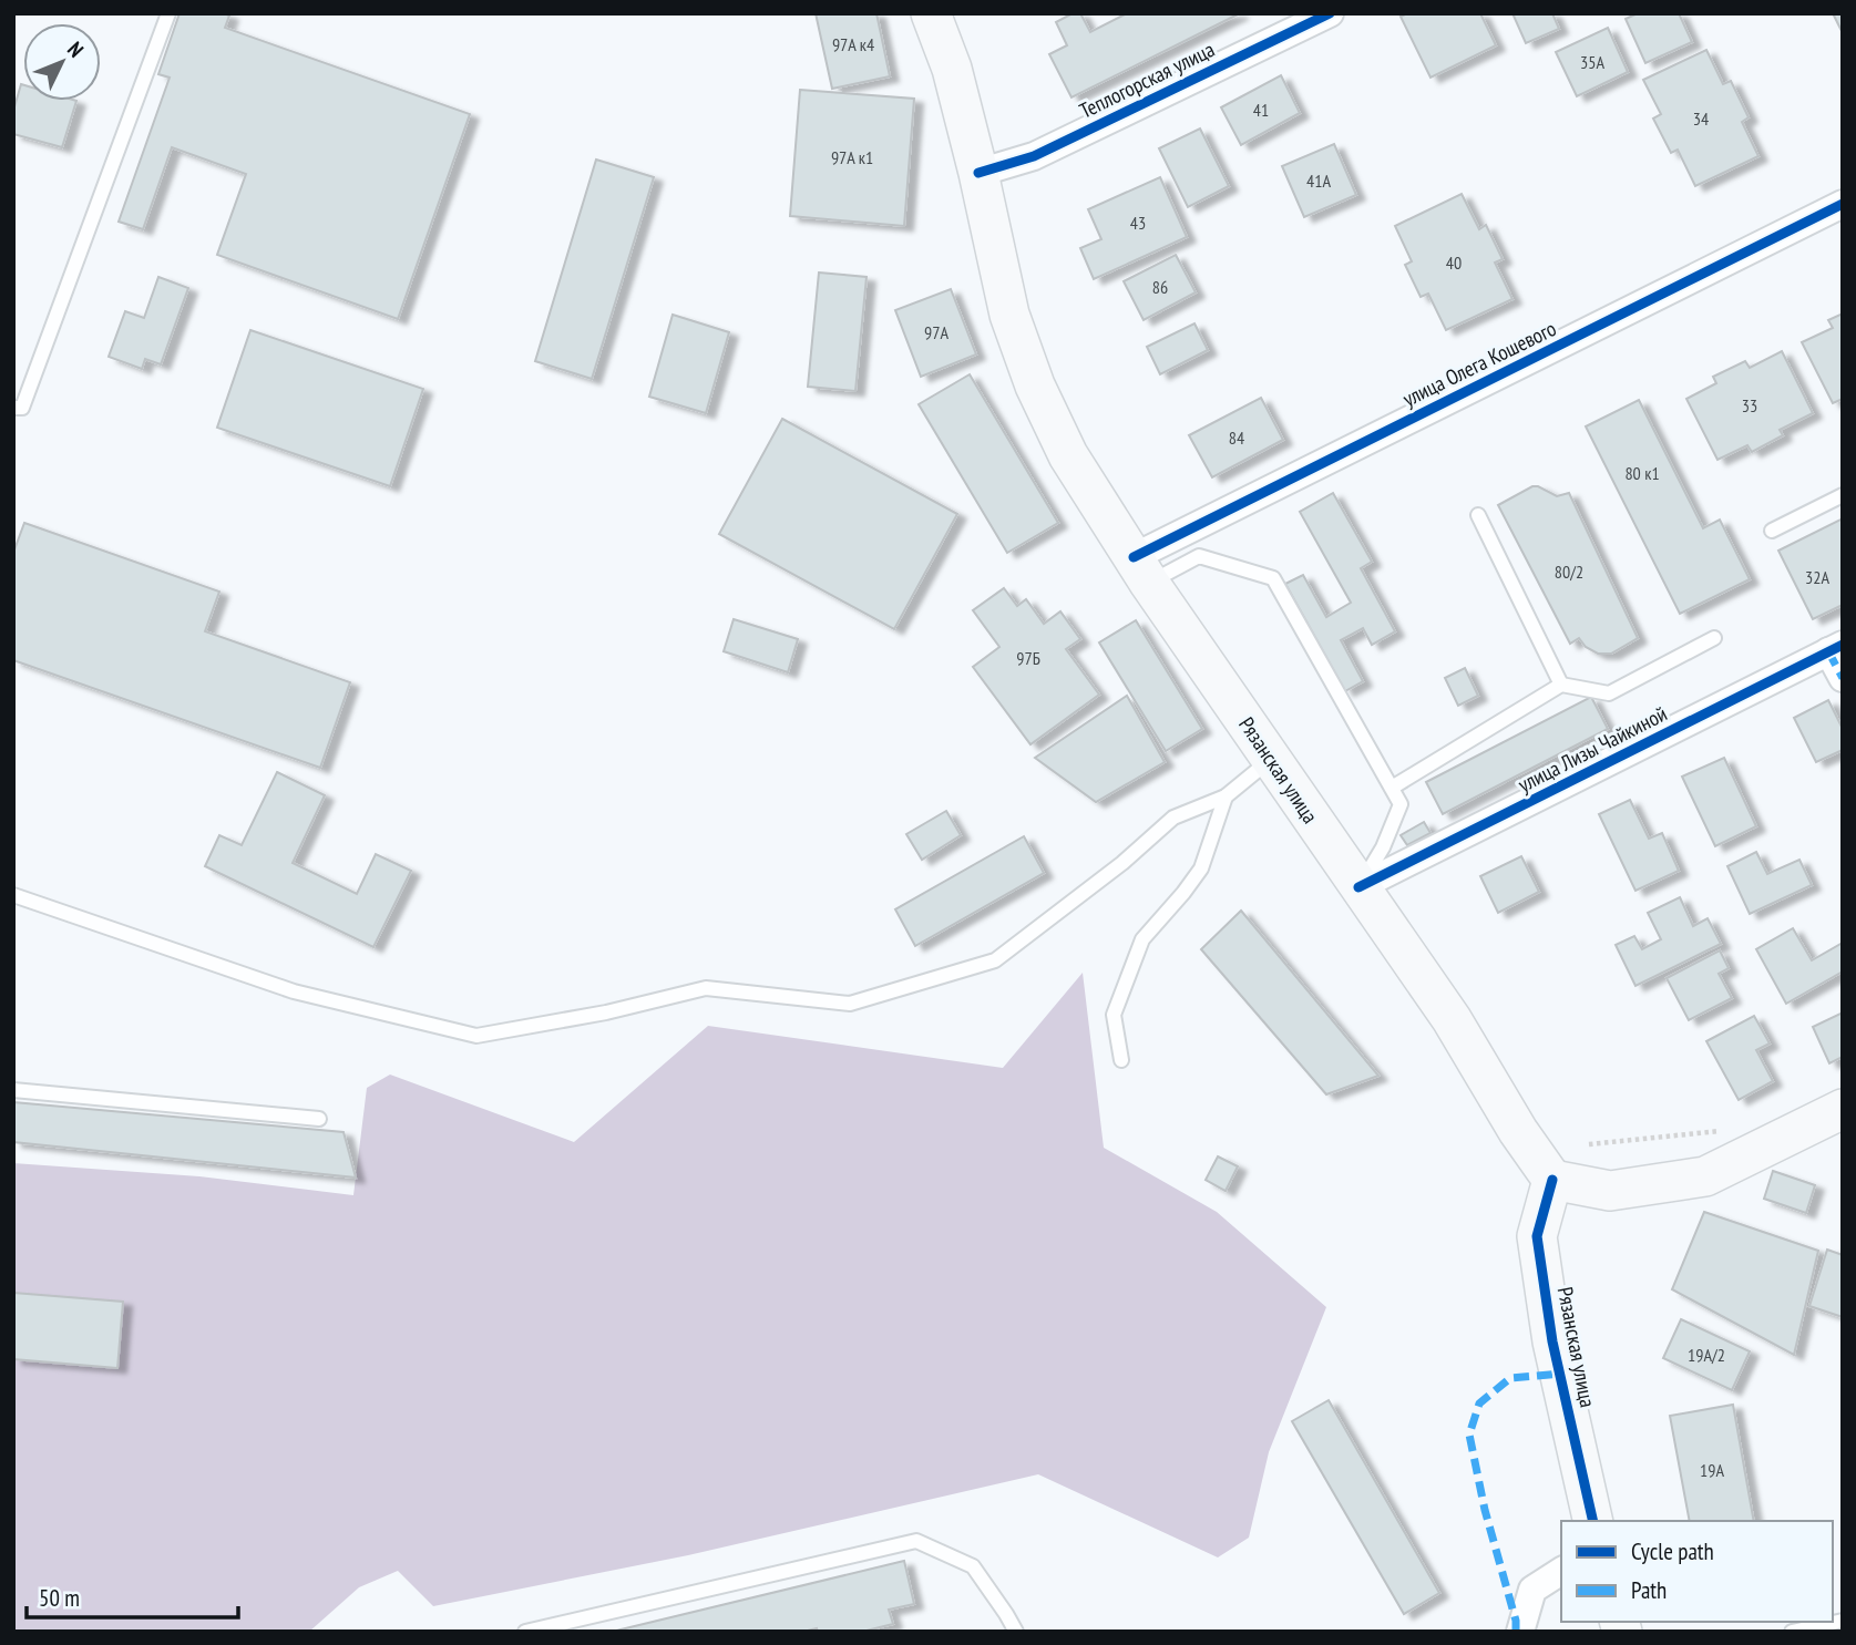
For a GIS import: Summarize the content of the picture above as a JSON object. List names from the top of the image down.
{
  "streets": {
    "main road": ["Рязанская улица"],
    "street": ["Теплогорская улица", "улица Олега Кошевого", "улица Лизы Чайкиной"]
  },
  "crossings": [
    ["Теплогорская улица", "Рязанская улица"],
    ["улица Олега Кошевого", "Рязанская улица"],
    ["улица Лизы Чайкиной", "Рязанская улица"]
  ],
  "house_numbers": [
    "97А к4",
    "35А",
    "41",
    "34",
    "97А к1",
    "41А",
    "43",
    "40",
    "86",
    "97А",
    "33",
    "84",
    "80 к1",
    "80/2",
    "32А",
    "97Б",
    "19А/2",
    "19А"
  ],
  "legend": ["Cycle path", "Path"],
  "scale_bar": "50 m",
  "north": "top right"
}
